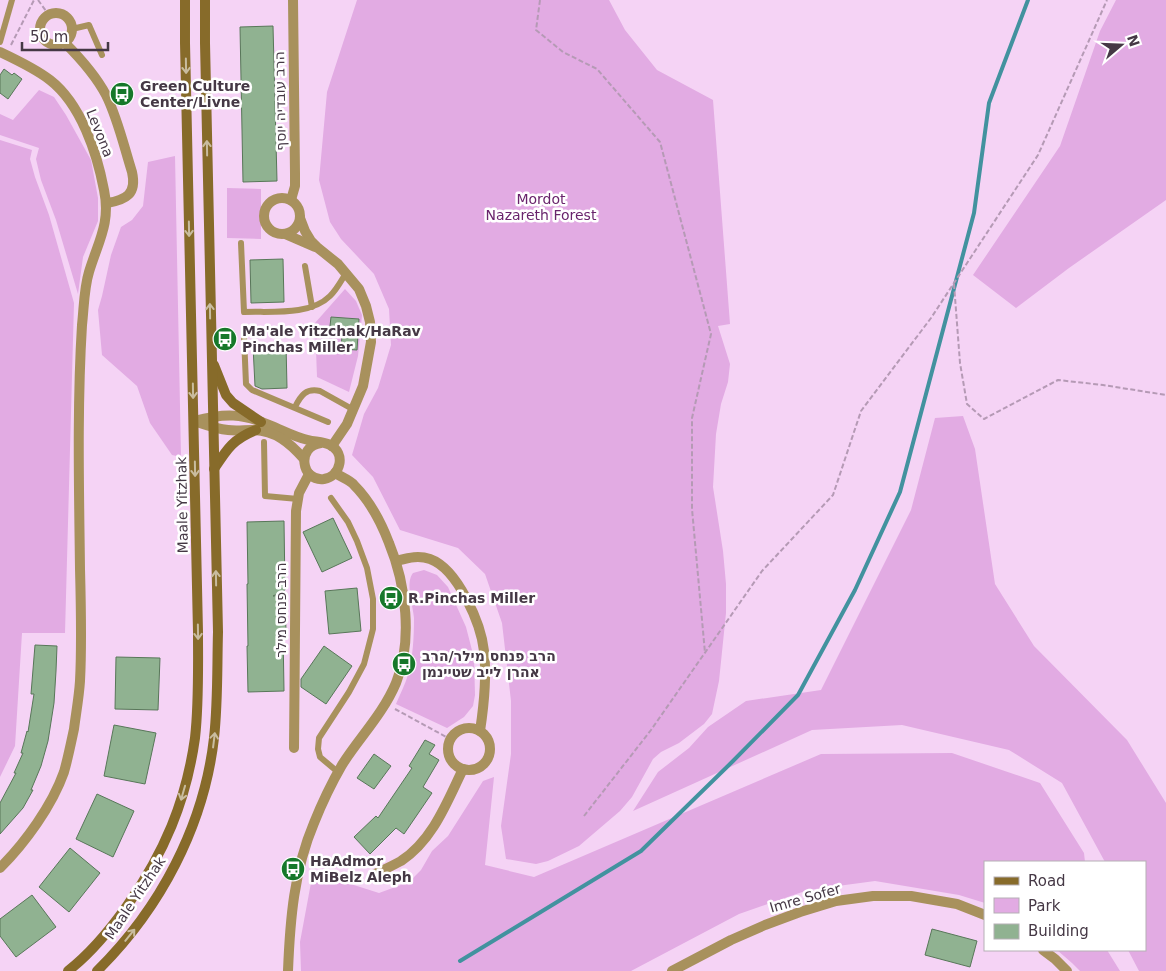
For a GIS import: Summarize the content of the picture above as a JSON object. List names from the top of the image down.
{
  "streets": {
    "street": [
      "הרב עובדיה יוסף",
      "Levona",
      "Maale Yitzhak",
      "הרב פנחס מילר",
      "Imre Sofer"
    ]
  },
  "parks": ["Mordot Nazareth Forest"],
  "places": {
    "bus stop": [
      "Green Culture Center/Livne",
      "Ma'ale Yitzchak/HaRav Pinchas Miller",
      "R.Pinchas Miller",
      "הרב פנחס מילר/הרב אהרן לייב שטיינמן",
      "HaAdmor MiBelz Aleph"
    ]
  },
  "legend": ["Road", "Park", "Building"],
  "scale_bar": "50 m",
  "north": "right"
}
